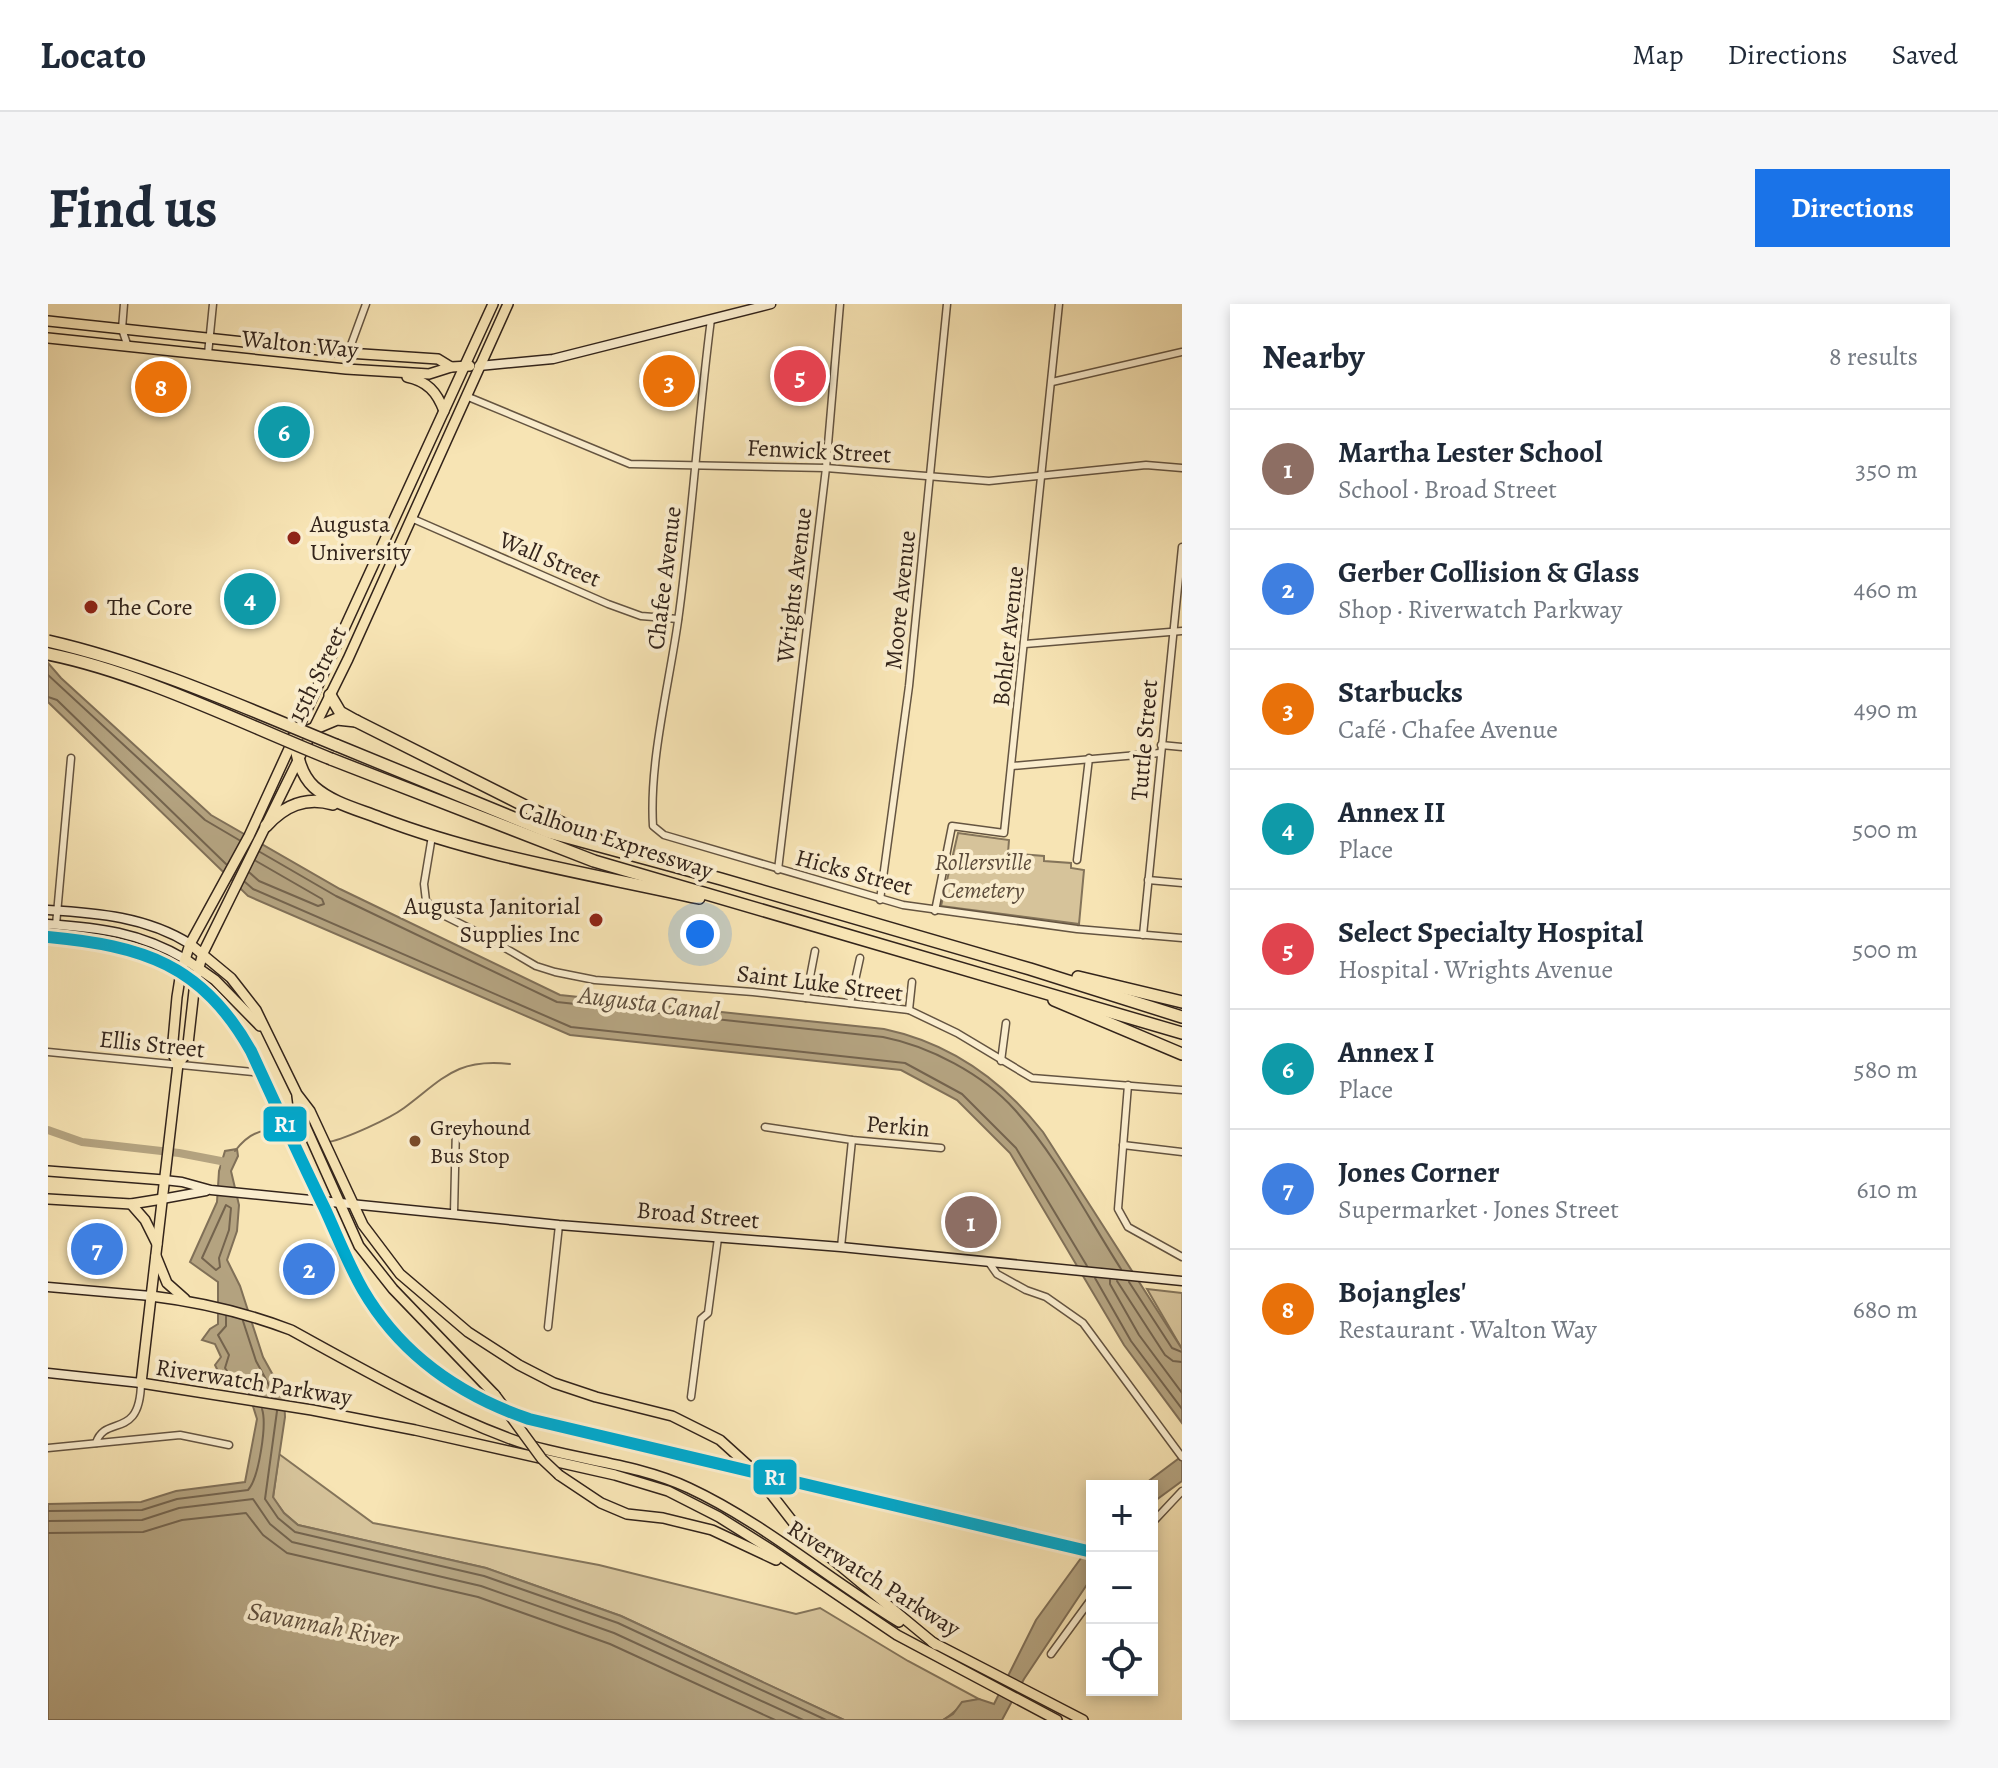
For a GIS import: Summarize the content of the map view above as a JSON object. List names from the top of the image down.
{
  "streets": {
    "highway": ["Calhoun Expressway"],
    "main road": [
      "Walton Way",
      "15th Street",
      "Broad Street",
      "Riverwatch Parkway"
    ],
    "street": [
      "Fenwick Street",
      "Wall Street",
      "Chafee Avenue",
      "Wrights Avenue",
      "Moore Avenue",
      "Bohler Avenue",
      "Tuttle Street",
      "Hicks Street",
      "Saint Luke Street",
      "Ellis Street",
      "Perkin"
    ]
  },
  "crossings": [
    ["Walton Way", "Chafee Avenue"],
    ["Walton Way", "15th Street"],
    ["Fenwick Street", "Chafee Avenue"],
    ["Fenwick Street", "Wrights Avenue"],
    ["Fenwick Street", "Moore Avenue"],
    ["Fenwick Street", "Bohler Avenue"],
    ["Fenwick Street", "15th Street"],
    ["Wall Street", "Chafee Avenue"],
    ["Wall Street", "15th Street"],
    ["Chafee Avenue", "Hicks Street"],
    ["Wrights Avenue", "Hicks Street"],
    ["Moore Avenue", "Hicks Street"],
    ["Bohler Avenue", "Hicks Street"],
    ["15th Street", "Ellis Street"],
    ["15th Street", "Broad Street"],
    ["15th Street", "Riverwatch Parkway"],
    ["Tuttle Street", "Hicks Street"]
  ],
  "water": ["Augusta Canal", "Savannah River"],
  "parks": ["Rollersville Cemetery"],
  "places": [
    "Augusta University",
    "The Core",
    "Augusta Janitorial Supplies Inc",
    "Greyhound Bus Stop"
  ],
  "lines": ["transit line R1"],
  "page": {
    "header": "Locato",
    "nav": ["Map", "Directions", "Saved"],
    "buttons": "Directions",
    "title": "Find us",
    "heading": ["Nearby", "8 results"],
    "pins": [
      "5",
      "3",
      "8",
      "6",
      "4",
      "1",
      "7",
      "2"
    ],
    "list": [
      {
        "mark": "1",
        "name": "Martha Lester School",
        "note": "School · Broad Street",
        "value": "350 m"
      },
      {
        "mark": "2",
        "name": "Gerber Collision & Glass",
        "note": "Shop · Riverwatch Parkway",
        "value": "460 m"
      },
      {
        "mark": "3",
        "name": "Starbucks",
        "note": "Café · Chafee Avenue",
        "value": "490 m"
      },
      {
        "mark": "4",
        "name": "Annex II",
        "note": "Place",
        "value": "500 m"
      },
      {
        "mark": "5",
        "name": "Select Specialty Hospital",
        "note": "Hospital · Wrights Avenue",
        "value": "500 m"
      },
      {
        "mark": "6",
        "name": "Annex I",
        "note": "Place",
        "value": "580 m"
      },
      {
        "mark": "7",
        "name": "Jones Corner",
        "note": "Supermarket · Jones Street",
        "value": "610 m"
      },
      {
        "mark": "8",
        "name": "Bojangles'",
        "note": "Restaurant · Walton Way",
        "value": "680 m"
      }
    ],
    "map_buttons": ["+", "−"]
  }
}
